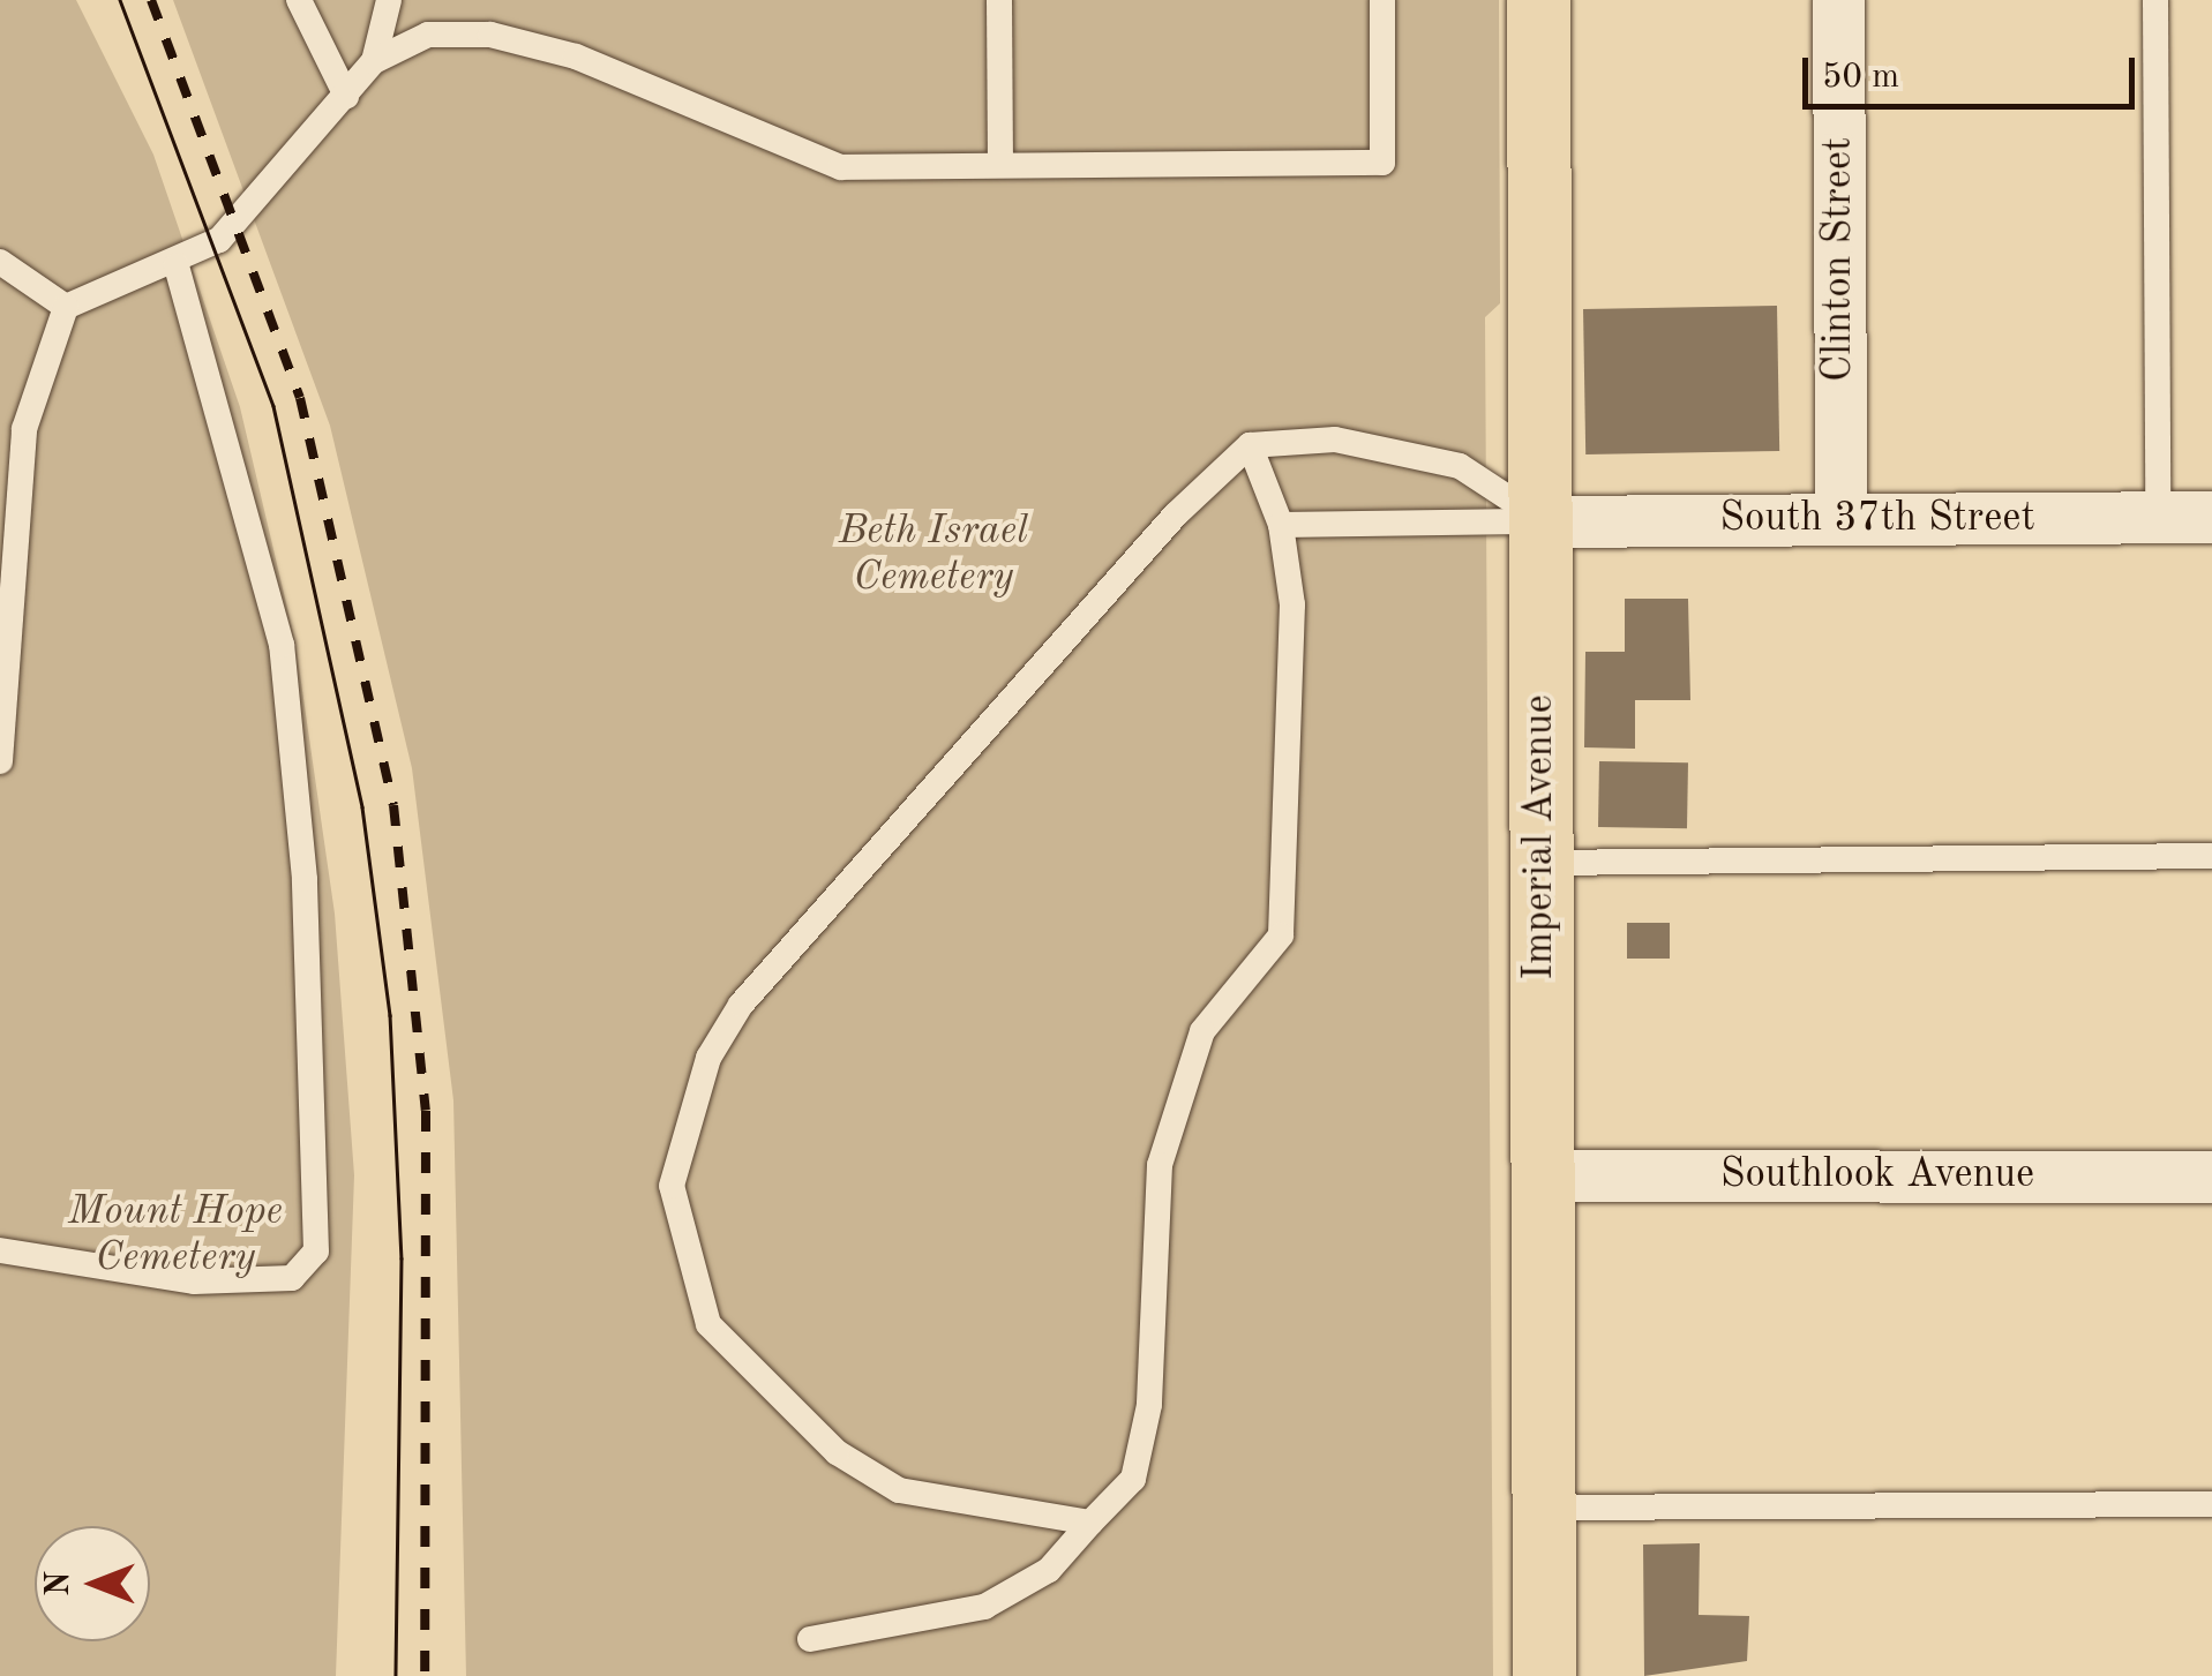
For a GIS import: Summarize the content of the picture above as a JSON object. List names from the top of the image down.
{
  "streets": {
    "main road": ["Imperial Avenue"],
    "street": ["Clinton Street", "South 37th Street", "Southlook Avenue"]
  },
  "crossings": [
    ["Clinton Street", "South 37th Street"],
    ["South 37th Street", "Imperial Avenue"],
    ["Imperial Avenue", "Southlook Avenue"]
  ],
  "parks": ["Beth Israel Cemetery", "Mount Hope Cemetery"],
  "scale_bar": "50 m",
  "north": "left"
}
